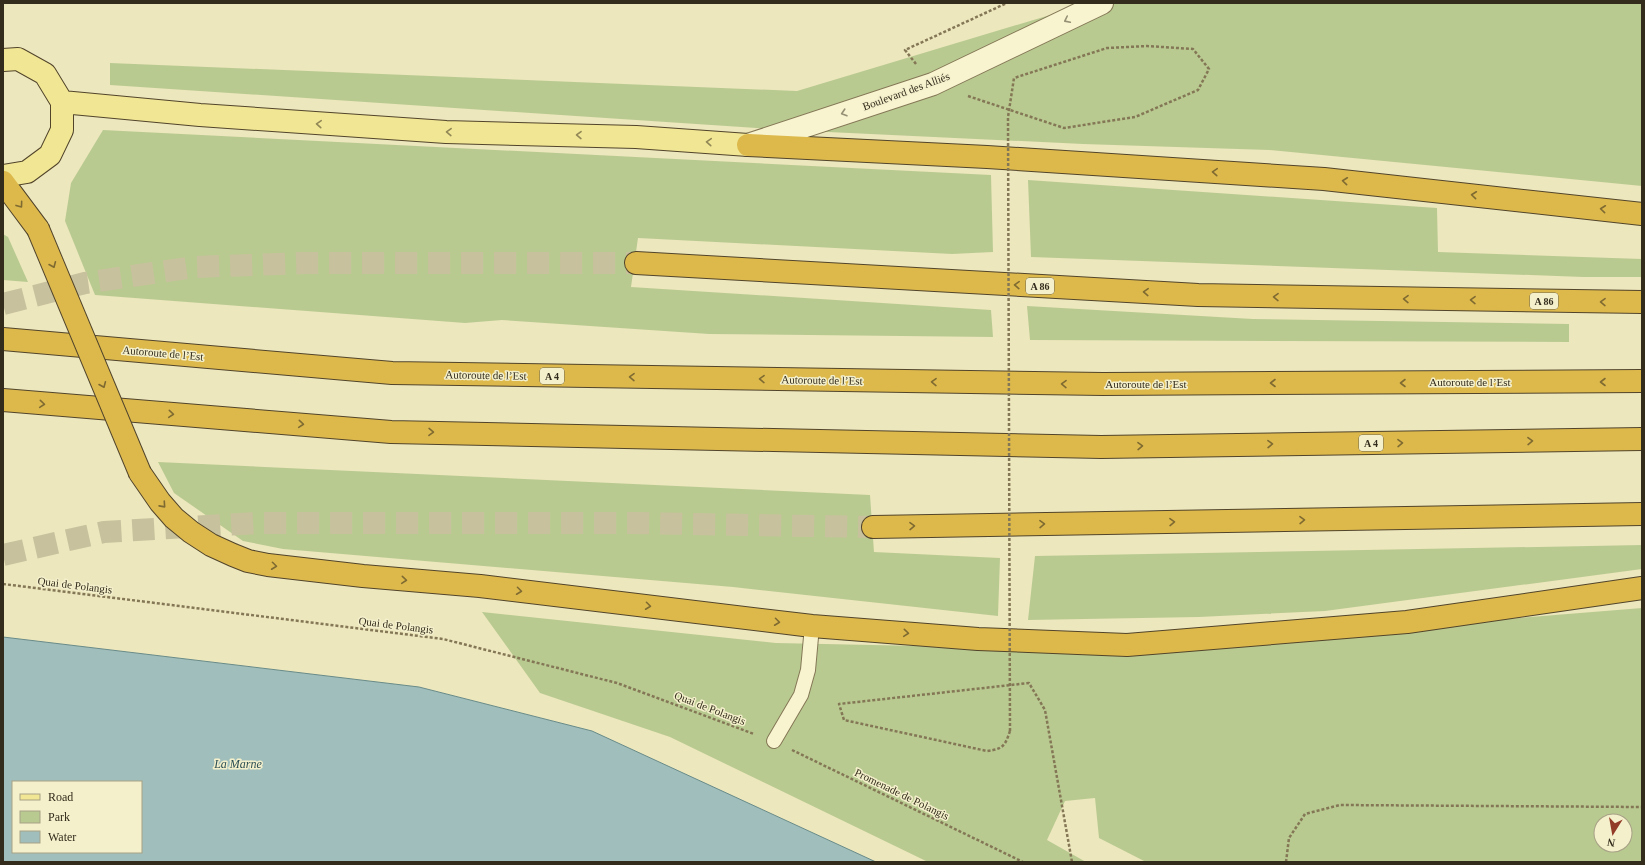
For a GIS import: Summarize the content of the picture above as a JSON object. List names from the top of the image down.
{
  "streets": {
    "highway": ["A 86", "Autoroute de l’Est", "A 4"],
    "street": ["Boulevard des Alliés"],
    "path": ["Quai de Polangis", "Promenade de Polangis"]
  },
  "crossings": [
    ["Quai de Polangis", "Promenade de Polangis"]
  ],
  "one_way": ["Boulevard des Alliés"],
  "water": ["La Marne"],
  "legend": ["Road", "Park", "Water"],
  "north": "bottom"
}
